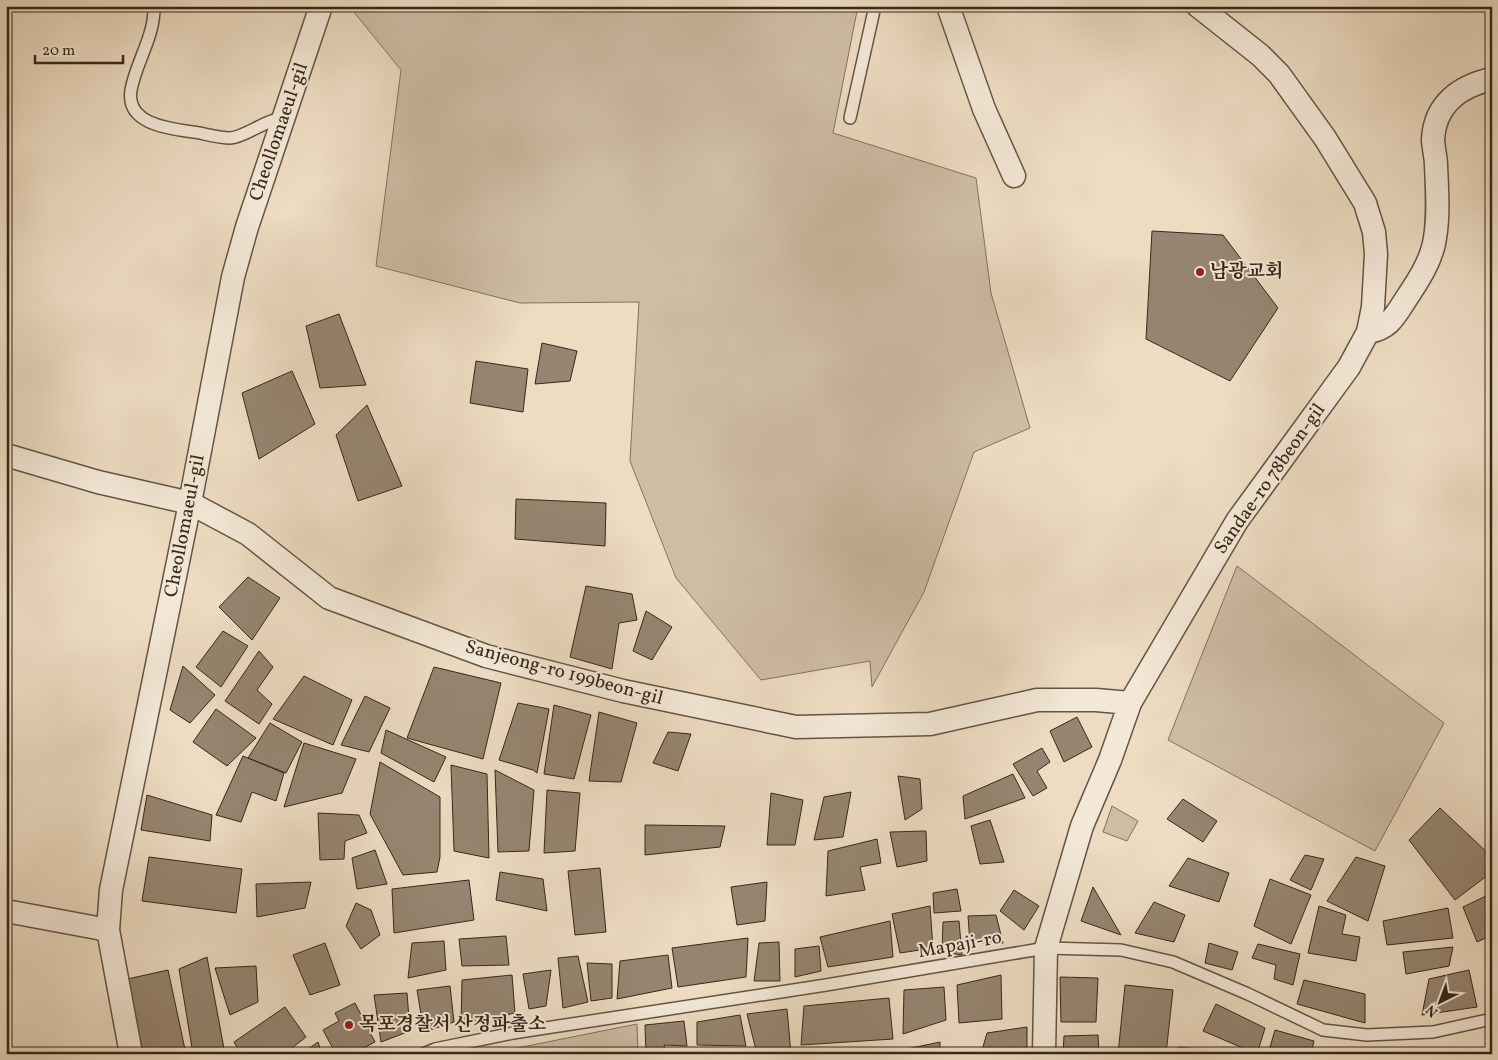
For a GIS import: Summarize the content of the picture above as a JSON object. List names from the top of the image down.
{
  "streets": {
    "street": ["Cheollomaeul-gil", "Sandae-ro 78beon-gil", "Sanjeong-ro 199beon-gil"],
    "lane": ["Mapaji-ro"]
  },
  "crossings": [
    ["Cheollomaeul-gil", "Sanjeong-ro 199beon-gil"],
    ["Sandae-ro 78beon-gil", "Sanjeong-ro 199beon-gil"],
    ["Sandae-ro 78beon-gil", "Mapaji-ro"]
  ],
  "places": ["남광교회", "목포경찰서 산정파출소"],
  "scale_bar": "20 m",
  "north": "bottom left"
}
